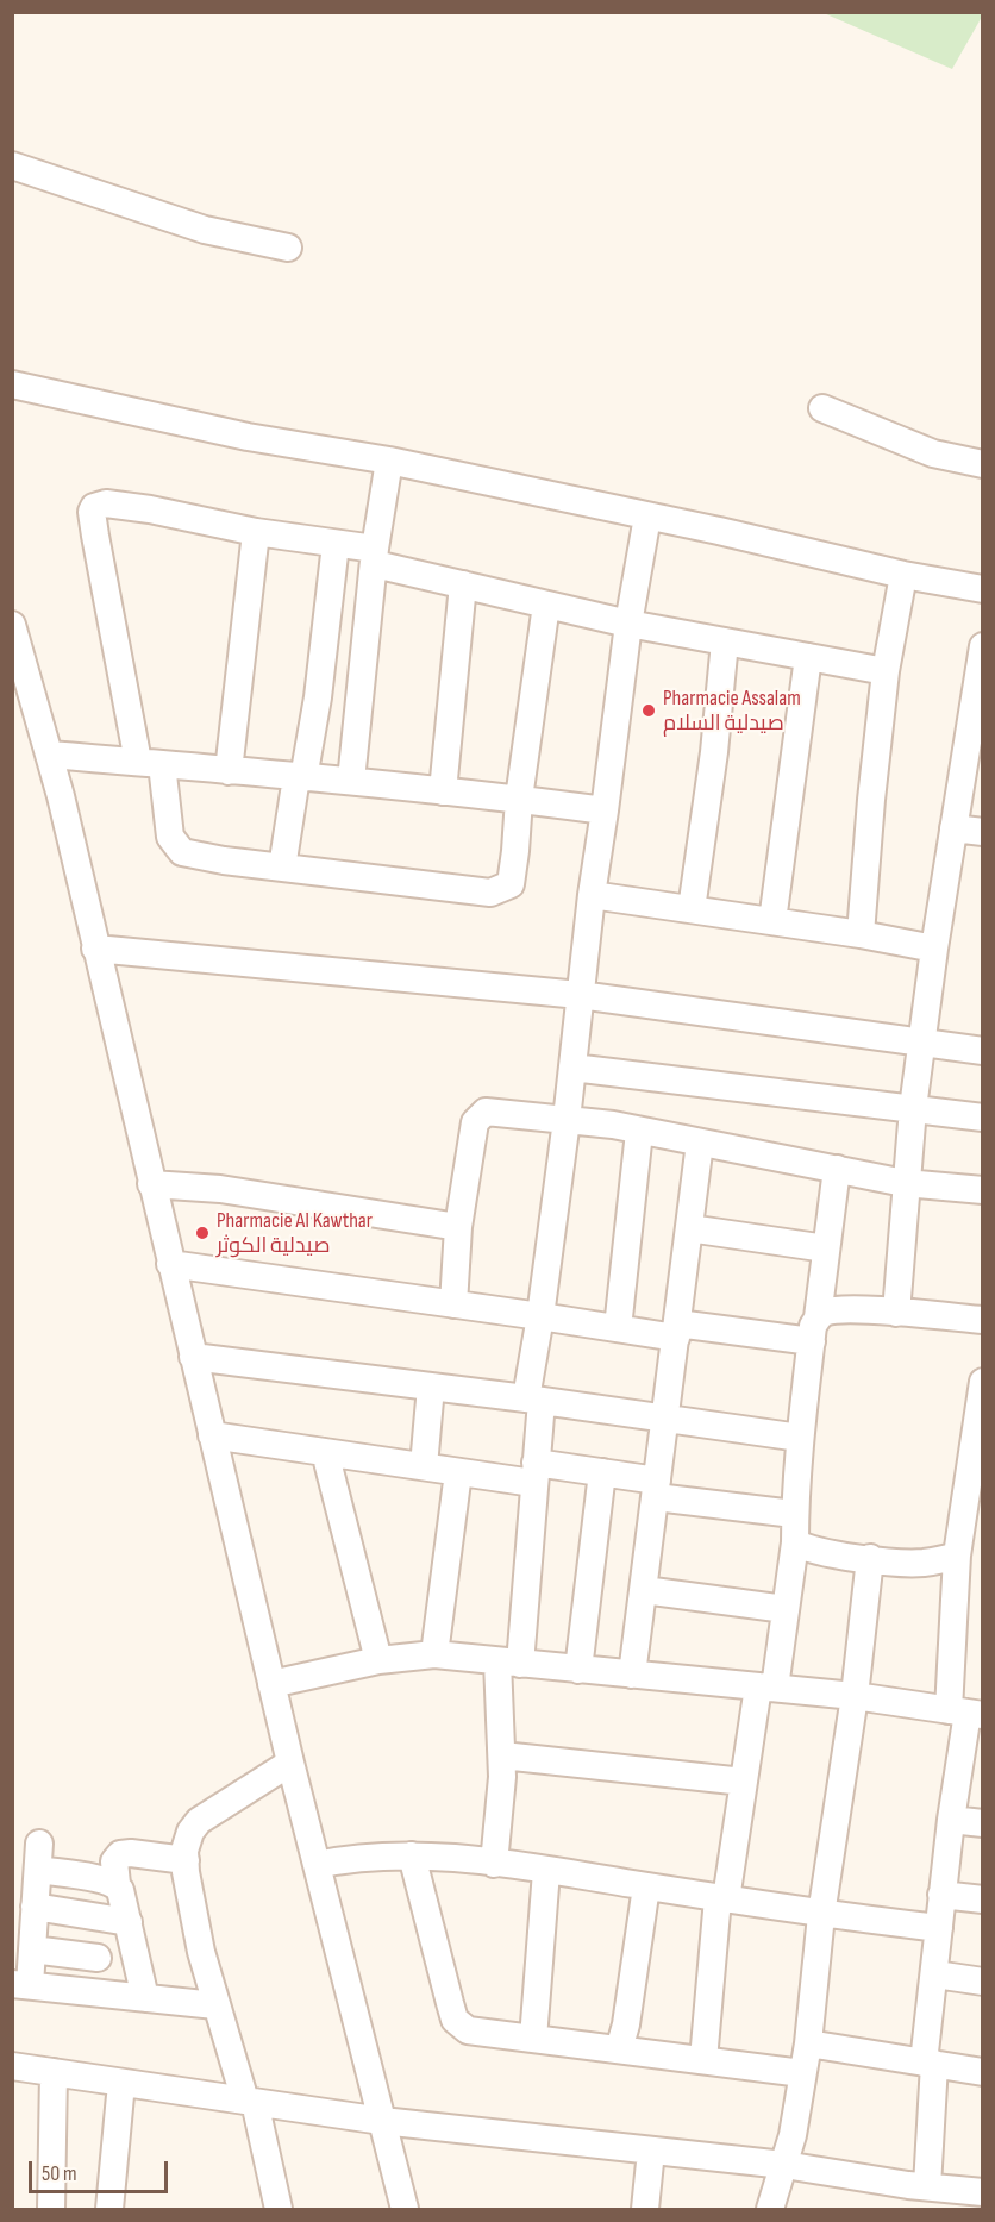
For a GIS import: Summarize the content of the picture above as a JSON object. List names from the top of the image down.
{
  "places": ["Pharmacie Assalam صيدلية السلام", "Pharmacie Al Kawthar صيدلية الكوثر"],
  "scale_bar": "50 m"
}
